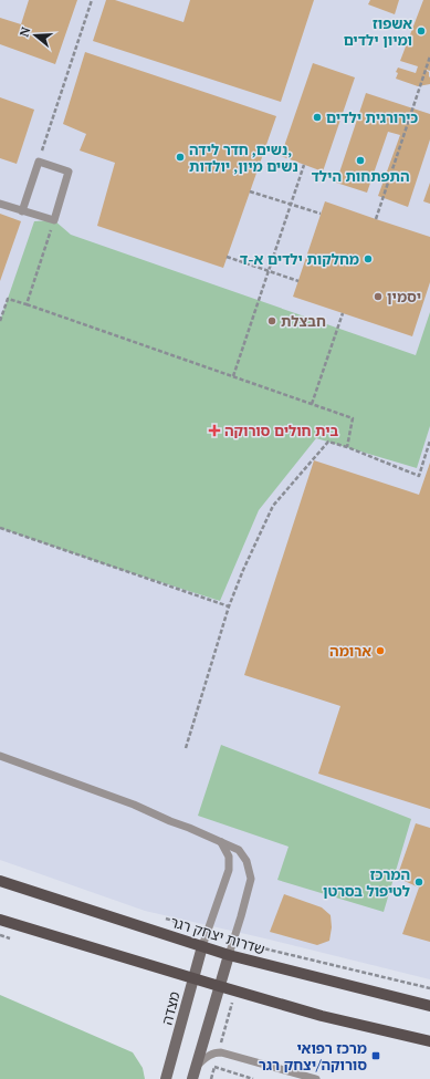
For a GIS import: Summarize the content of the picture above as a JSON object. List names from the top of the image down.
{
  "streets": {
    "main road": ["שדרות יצחק רגר", "מצדה"]
  },
  "crossings": [
    ["שדרות יצחק רגר", "מצדה"]
  ],
  "places": {
    "other": [
      "אשפוז ומיון ילדים",
      "כירורגית ילדים",
      "נשים, חדר לידה, נשים מיון, יולדות",
      "התפתחות הילד",
      "מחלקות ילדים א-ד",
      "יסמין",
      "חבצלת",
      "ארומה",
      "המרכז לטיפול בסרטן"
    ],
    "health": ["בית חולים סורוקה"],
    "transit": ["מרכז רפואי סורוקה/יצחק רגר"]
  },
  "north": "left"
}
